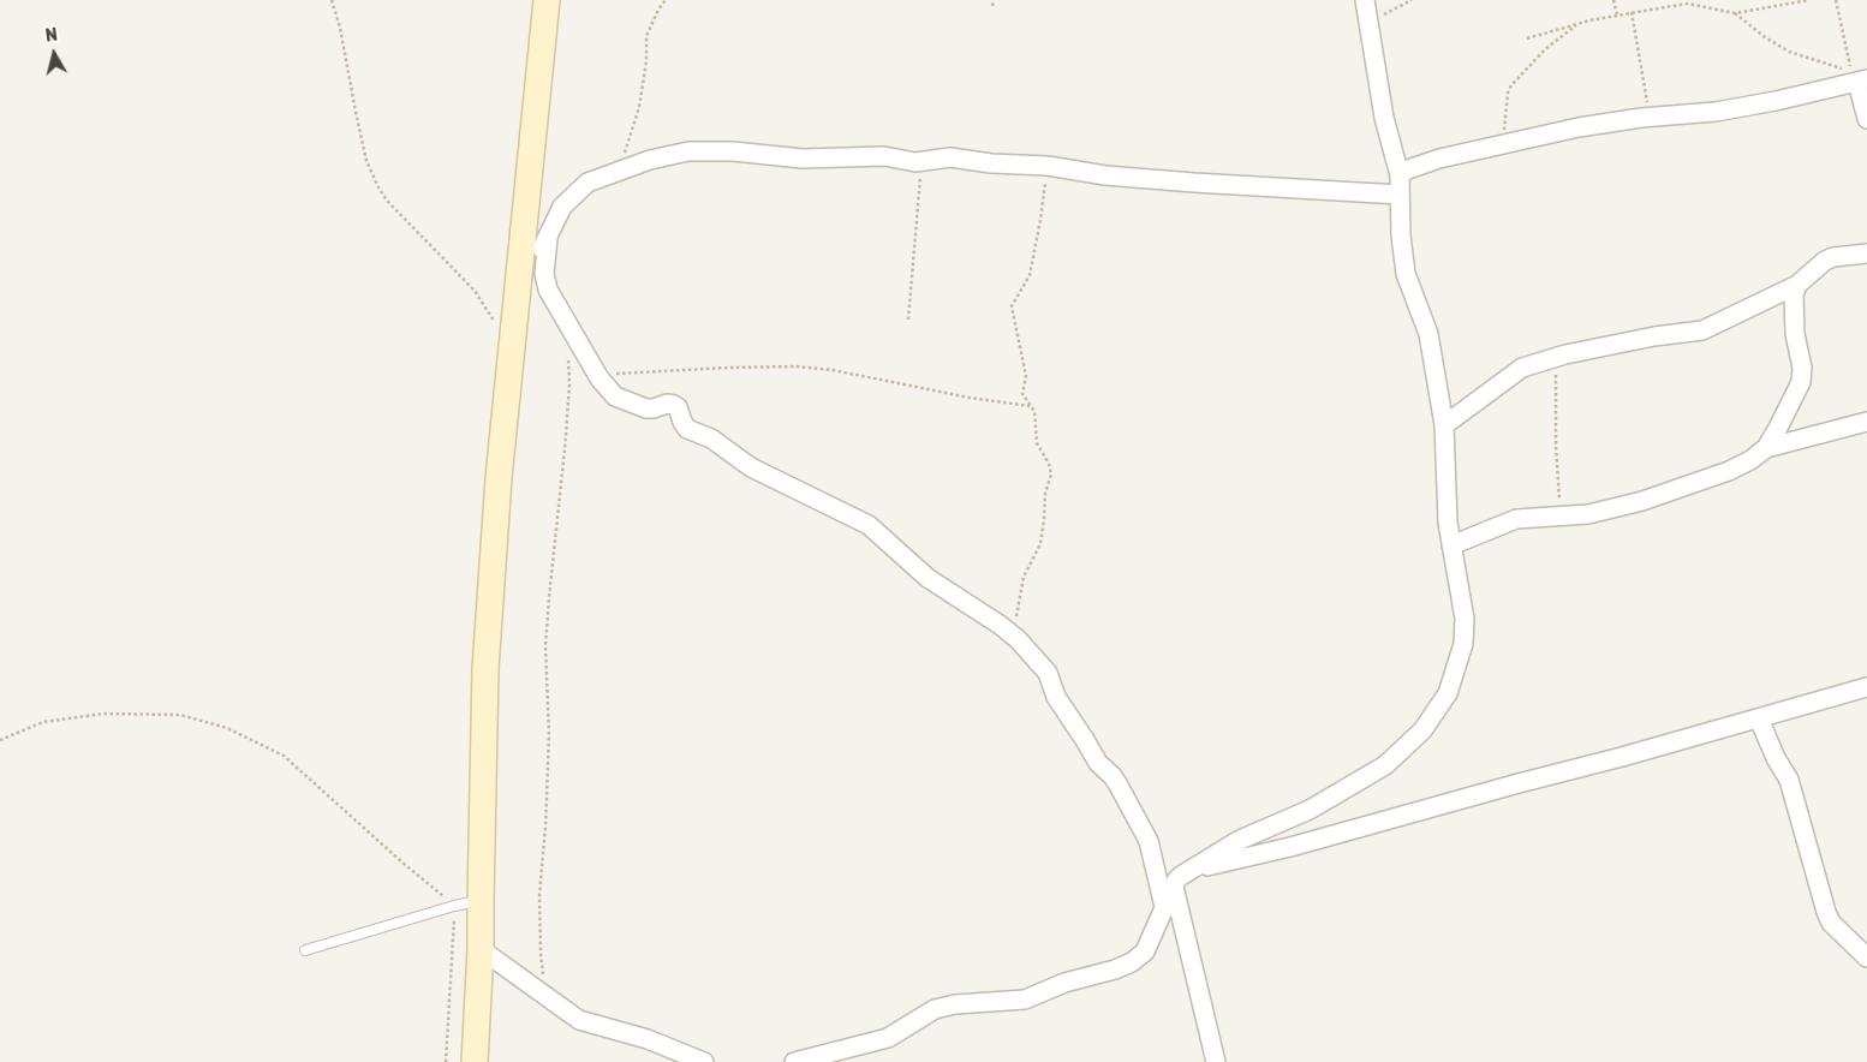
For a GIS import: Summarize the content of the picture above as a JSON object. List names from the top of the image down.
{
  "north": "top"
}
